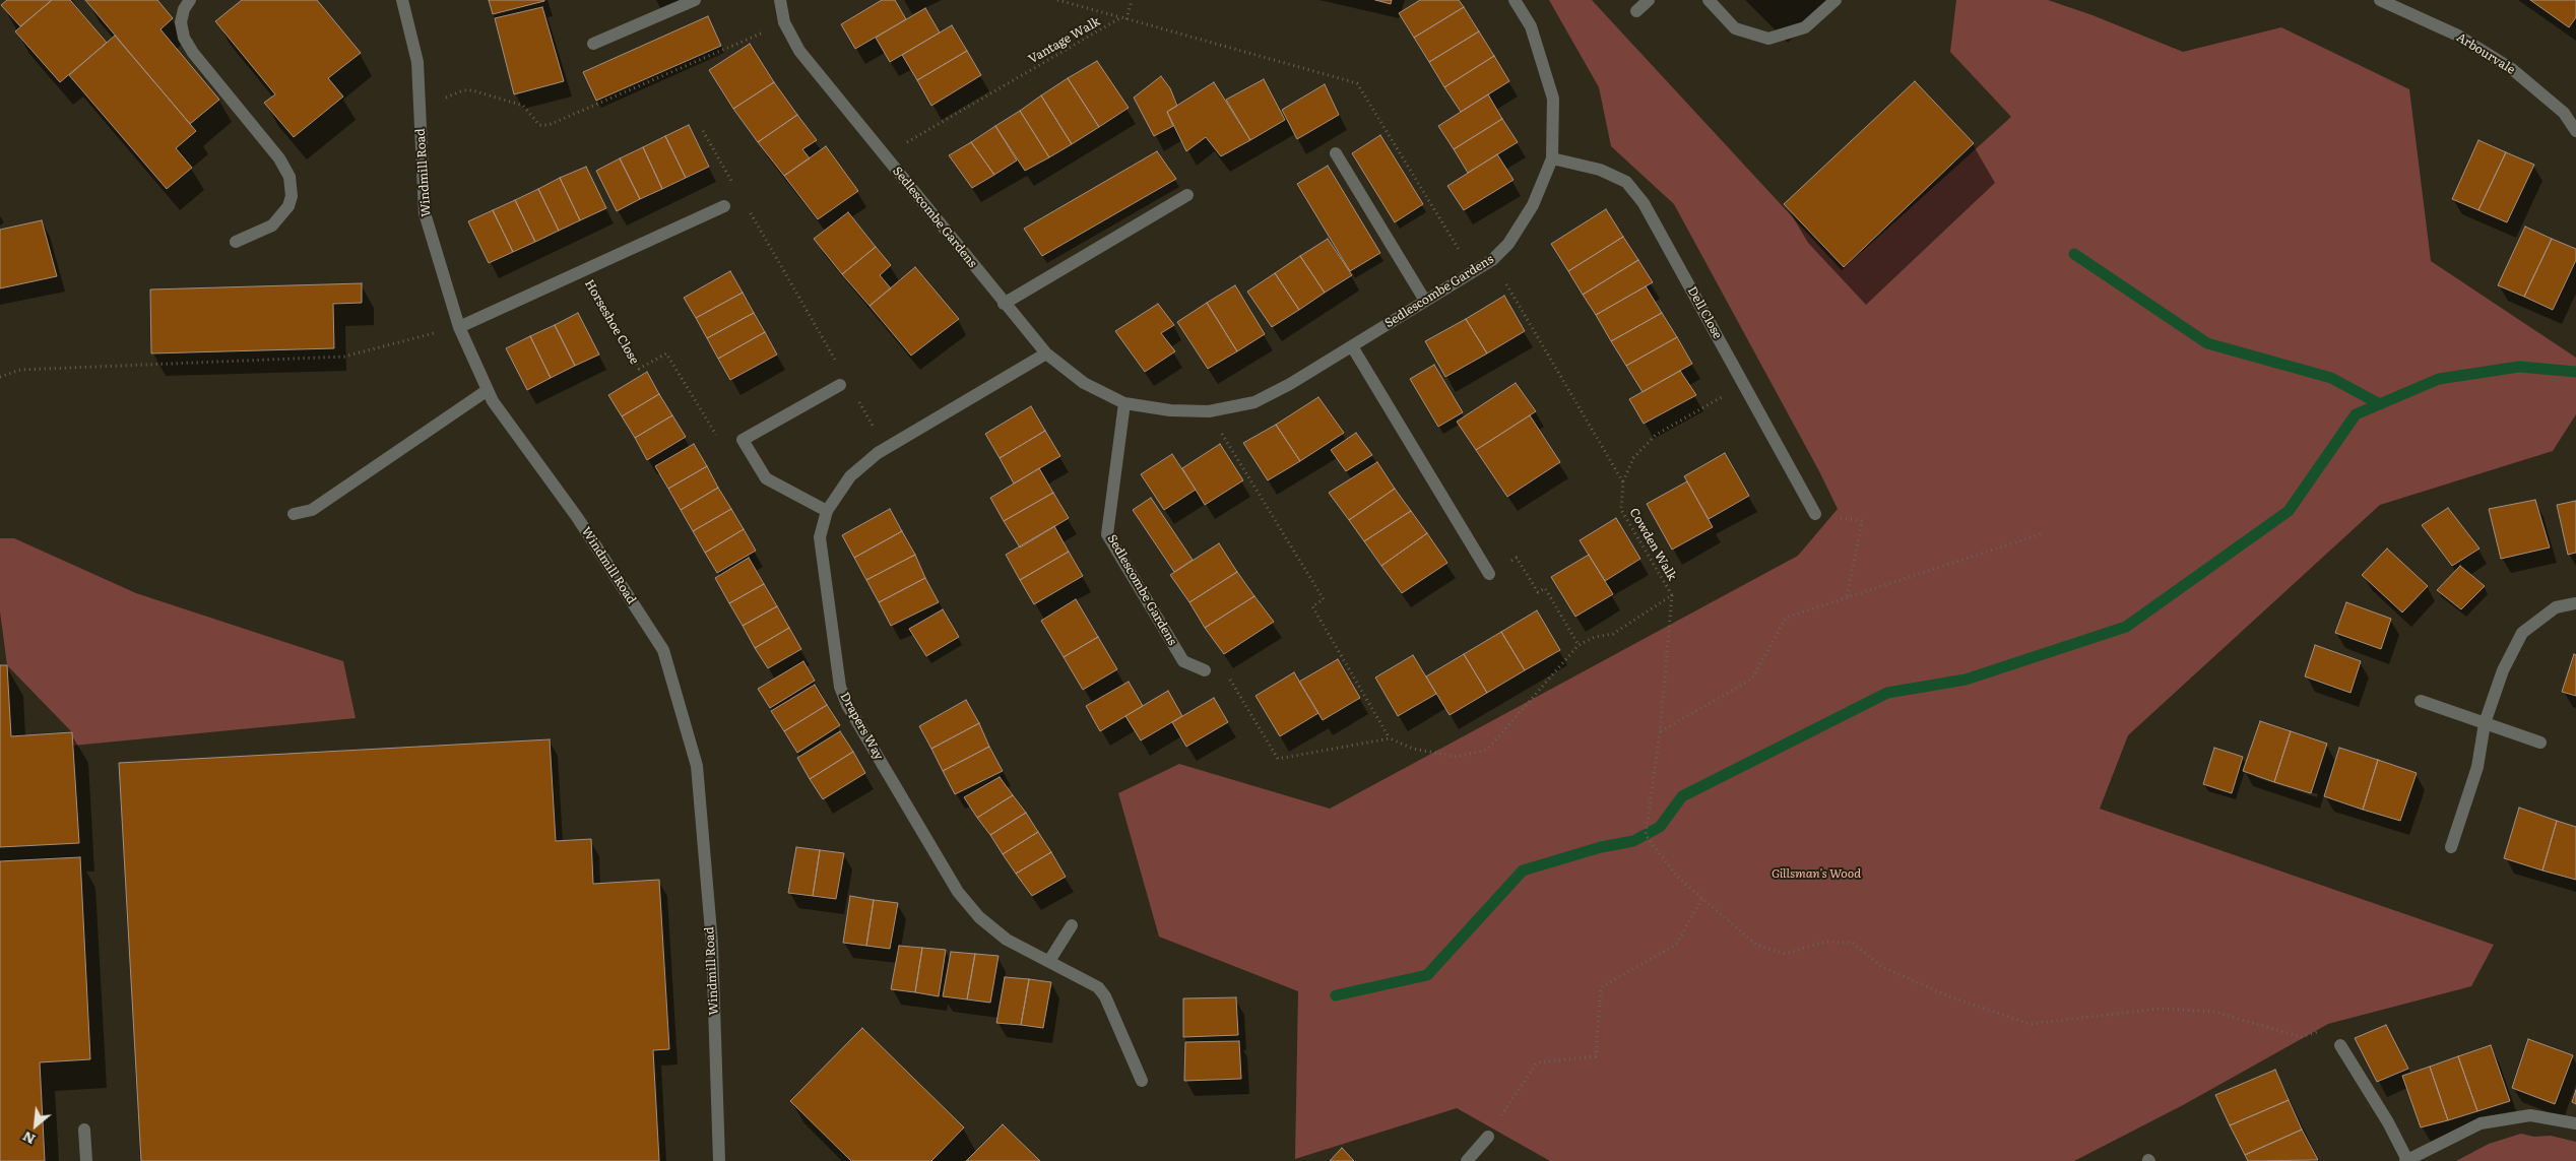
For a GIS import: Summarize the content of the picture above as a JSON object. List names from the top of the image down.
{
  "streets": {
    "street": [
      "Arbourvale",
      "Windmill Road",
      "Sedlescombe Gardens",
      "Dell Close",
      "Horseshoe Close",
      "Drapers Way"
    ],
    "path": ["Vantage Walk", "Cowden Walk"]
  },
  "crossings": [
    ["Vantage Walk", "Sedlescombe Gardens"],
    ["Windmill Road", "Horseshoe Close"],
    ["Sedlescombe Gardens", "Dell Close"],
    ["Sedlescombe Gardens", "Drapers Way"],
    ["Dell Close", "Cowden Walk"]
  ],
  "parks": ["Gillsman's Wood"],
  "north": "bottom left"
}
